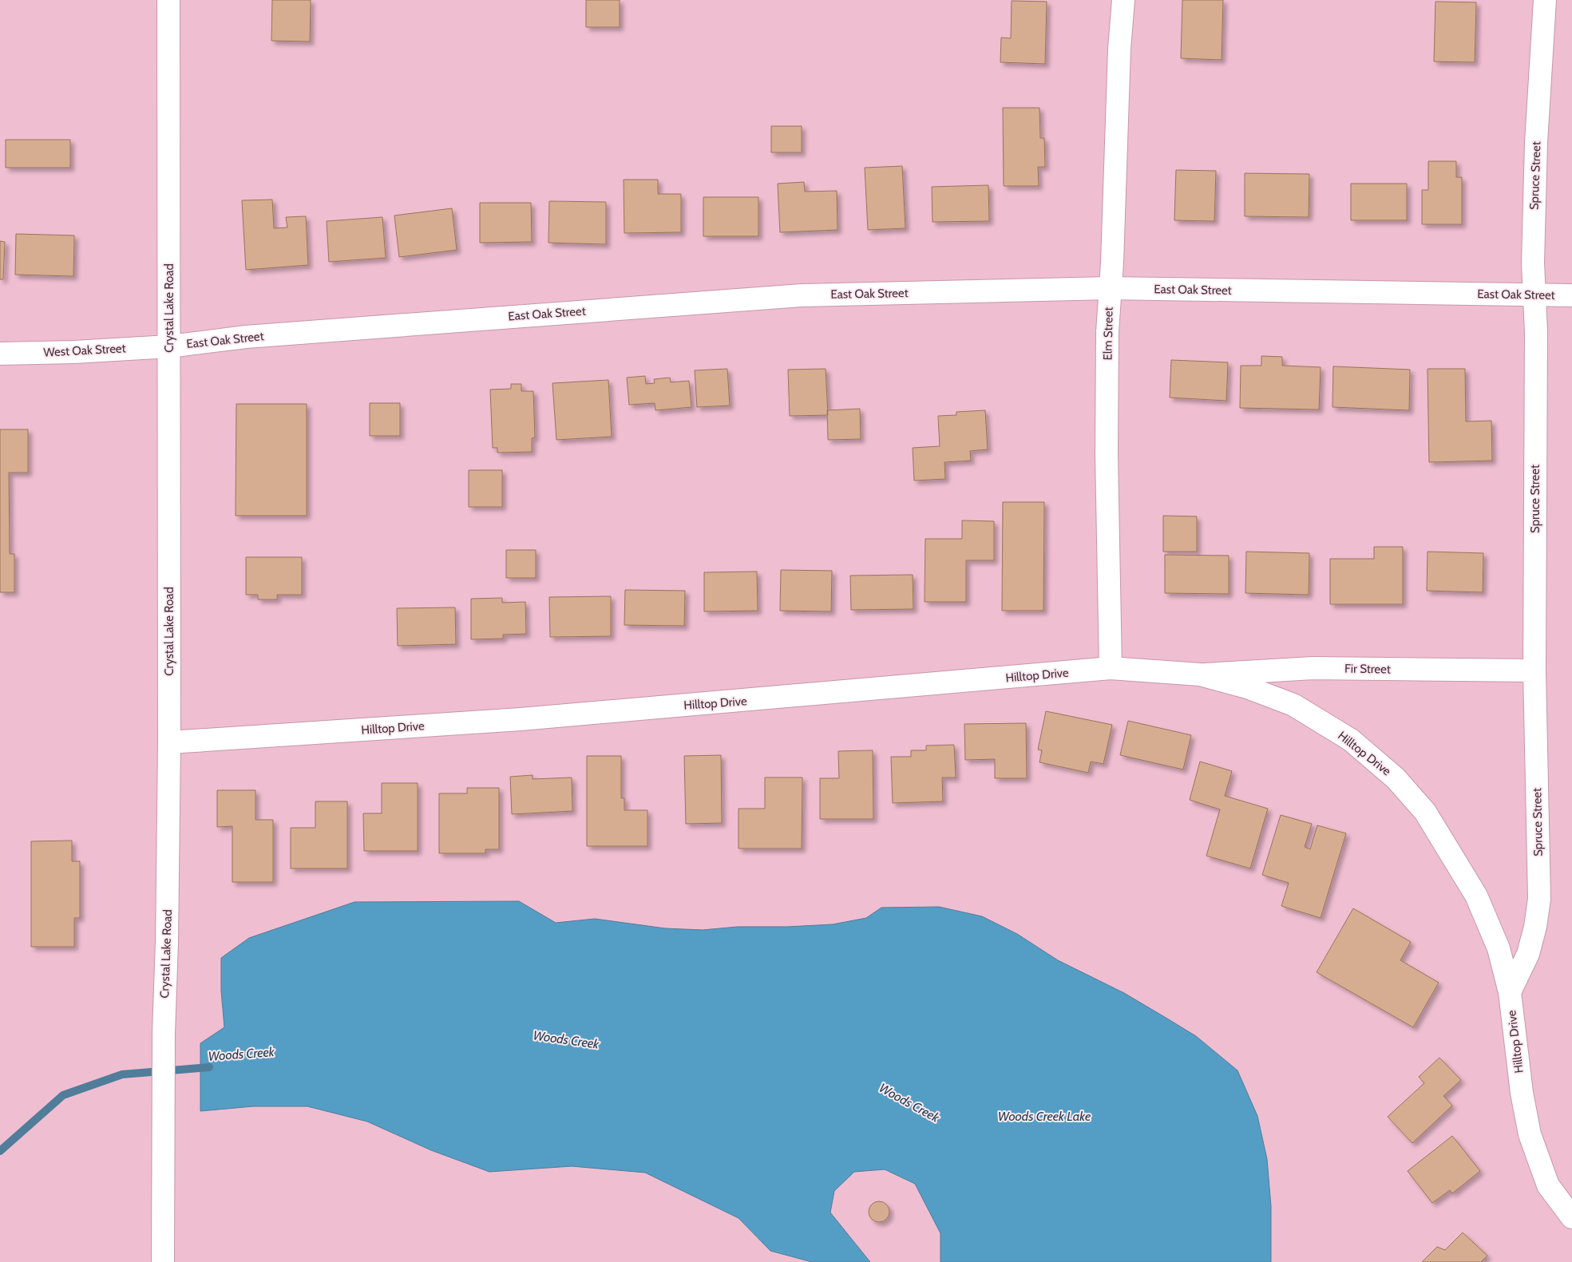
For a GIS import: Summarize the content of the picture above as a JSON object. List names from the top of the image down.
{
  "streets": {
    "street": [
      "Spruce Street",
      "East Oak Street",
      "Crystal Lake Road",
      "Elm Street",
      "West Oak Street",
      "Fir Street",
      "Hilltop Drive"
    ]
  },
  "crossings": [
    ["Spruce Street", "East Oak Street"],
    ["Spruce Street", "Fir Street"],
    ["Spruce Street", "Hilltop Drive"],
    ["East Oak Street", "Crystal Lake Road"],
    ["East Oak Street", "Elm Street"],
    ["East Oak Street", "West Oak Street"],
    ["Crystal Lake Road", "West Oak Street"],
    ["Crystal Lake Road", "Hilltop Drive"],
    ["Elm Street", "Hilltop Drive"],
    ["Fir Street", "Hilltop Drive"]
  ],
  "water": ["Woods Creek", "Woods Creek Lake"]
}
